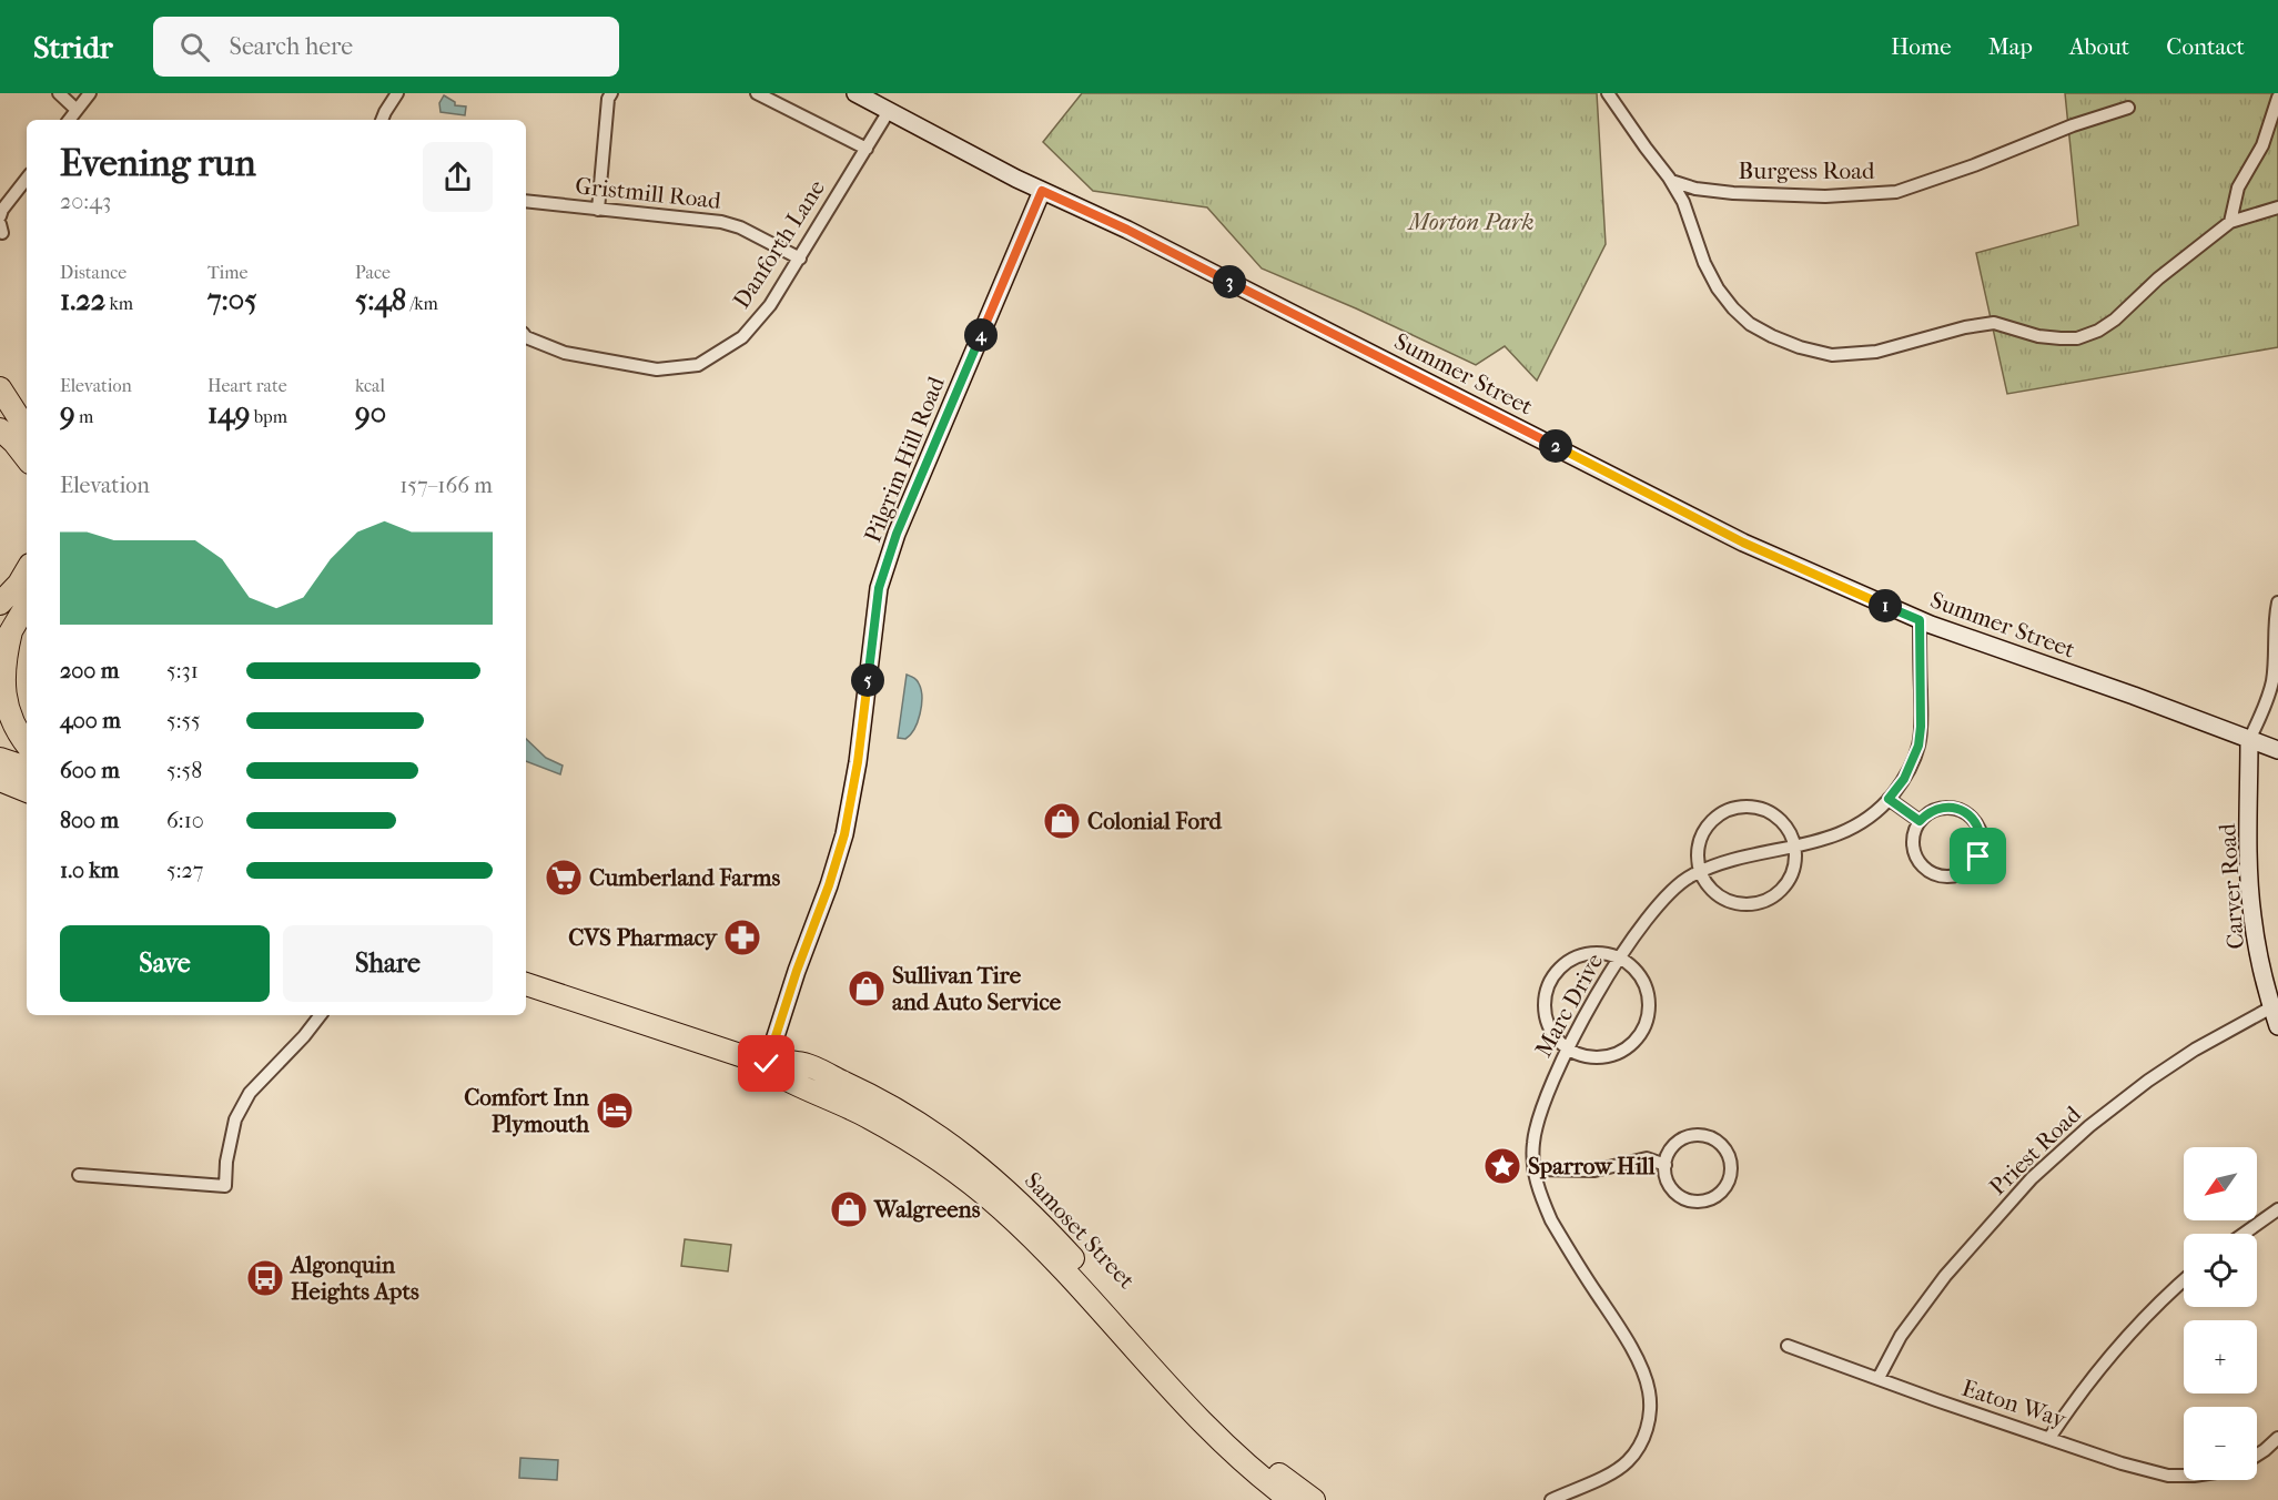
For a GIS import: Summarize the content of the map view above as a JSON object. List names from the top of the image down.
{
  "streets": {
    "highway": ["Samoset Street"],
    "main road": ["Summer Street", "Pilgrim Hill Road", "Carver Road"],
    "street": [
      "Burgess Road",
      "Gristmill Road",
      "Danforth Lane",
      "Marc Drive",
      "Priest Road",
      "Eaton Way"
    ]
  },
  "crossings": [
    ["Gristmill Road", "Danforth Lane"],
    ["Danforth Lane", "Summer Street"],
    ["Summer Street", "Pilgrim Hill Road"],
    ["Summer Street", "Carver Road"],
    ["Summer Street", "Marc Drive"],
    ["Pilgrim Hill Road", "Samoset Street"],
    ["Carver Road", "Priest Road"],
    ["Priest Road", "Eaton Way"]
  ],
  "parks": ["Morton Park"],
  "places": {
    "shop": ["Colonial Ford", "Sullivan Tire and Auto Service", "Walgreens"],
    "supermarket": ["Cumberland Farms"],
    "pharmacy": ["CVS Pharmacy"],
    "hotel": ["Comfort Inn Plymouth"],
    "place": ["Sparrow Hill"],
    "bus stop": ["Algonquin Heights Apts"]
  },
  "north": "bottom left",
  "page": {
    "header": "Stridr",
    "search": "Search here",
    "nav": [
      "Home",
      "Map",
      "About",
      "Contact"
    ],
    "heading": ["Evening run", "20:43"],
    "stats": [
      ["Distance", "1.22 km"],
      ["Time", "7:05"],
      ["Pace", "5:48 /km"],
      ["Elevation", "9 m"],
      ["Heart rate", "149 bpm"],
      ["kcal", "90"]
    ],
    "pins": [
      "3",
      "4",
      "2",
      "1",
      "5"
    ],
    "chart": ["Elevation", "157–166 m"],
    "list": [
      {
        "name": "200 m",
        "note": "5:31"
      },
      {
        "name": "400 m",
        "note": "5:55"
      },
      {
        "name": "600 m",
        "note": "5:58"
      },
      {
        "name": "800 m",
        "note": "6:10"
      },
      {
        "name": "1.0 km",
        "note": "5:27"
      }
    ],
    "buttons": ["Save", "Share"],
    "map_buttons": ["+", "−"]
  }
}
